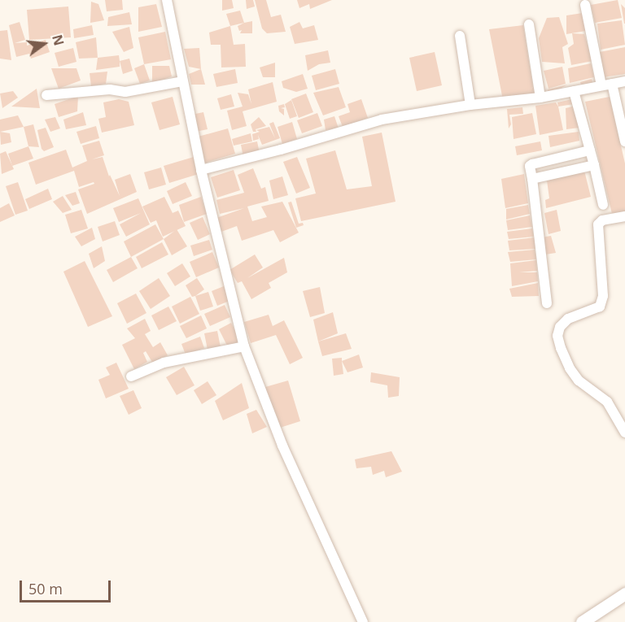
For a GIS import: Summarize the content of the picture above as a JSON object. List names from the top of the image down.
{
  "scale_bar": "50 m",
  "north": "right"
}
